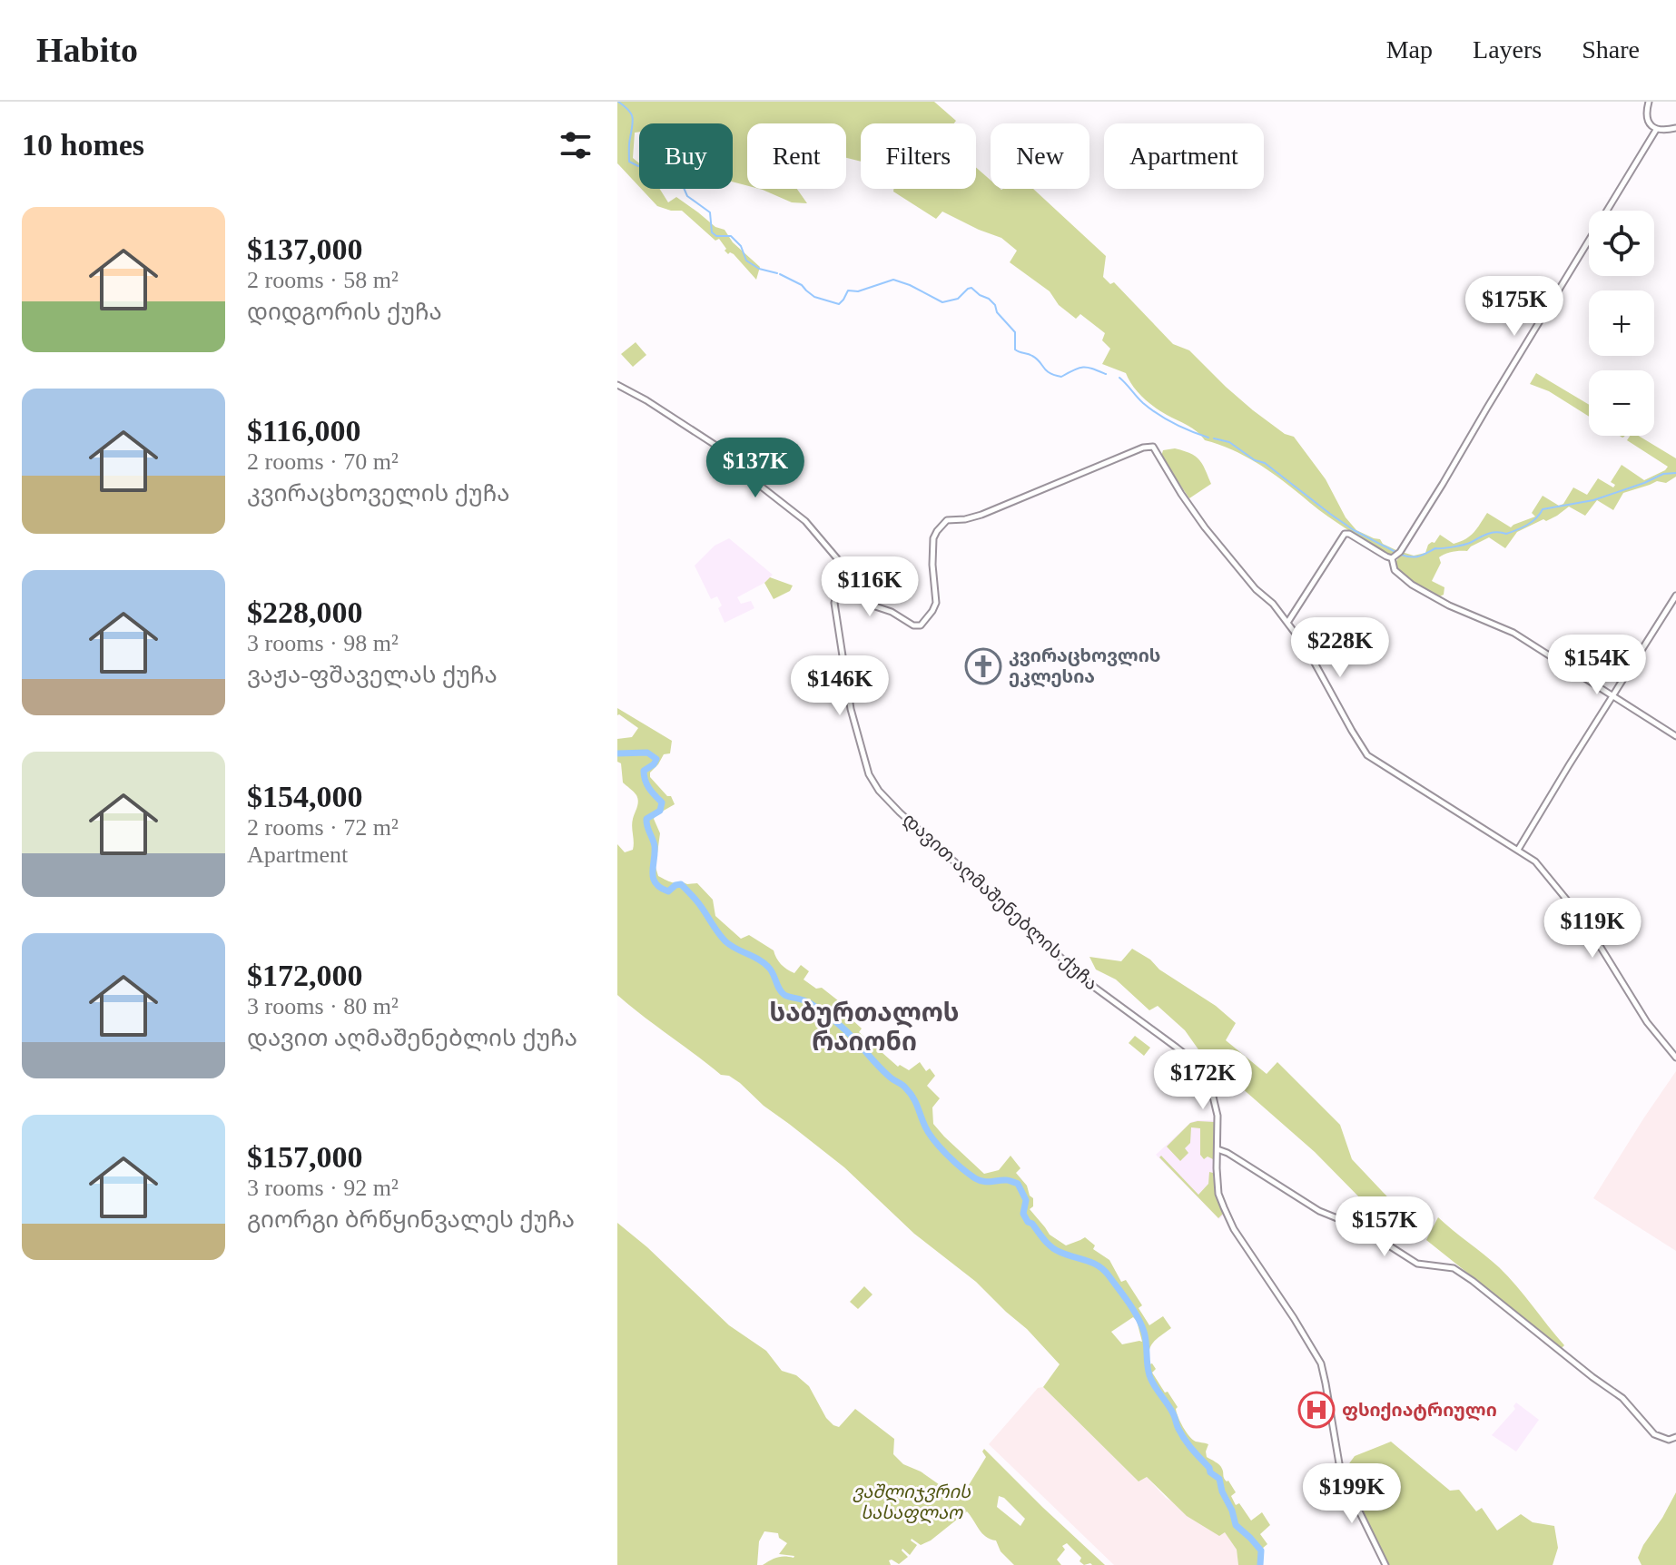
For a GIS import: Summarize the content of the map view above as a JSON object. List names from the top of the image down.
{
  "streets": {
    "street": ["დავით აღმაშენებლის ქუჩა"]
  },
  "districts": ["საბურთალოს რაიონი"],
  "parks": ["ვაშლიჯვრის სასაფლაო"],
  "places": {
    "church": ["კვირაცხოვლის ეკლესია"],
    "hospital": ["ფსიქიატრიული"]
  },
  "page": {
    "header": "Habito",
    "nav": ["Map", "Layers", "Share"],
    "heading": "10 homes",
    "chip": [
      "Buy",
      "Rent",
      "Filters",
      "New",
      "Apartment"
    ],
    "list": [
      {
        "name": "$137,000",
        "note": "2 rooms · 58 m² · დიდგორის ქუჩა"
      },
      {
        "name": "$116,000",
        "note": "2 rooms · 70 m² · კვირაცხოველის ქუჩა"
      },
      {
        "name": "$228,000",
        "note": "3 rooms · 98 m² · ვაჟა-ფშაველას ქუჩა"
      },
      {
        "name": "$154,000",
        "note": "2 rooms · 72 m² · Apartment"
      },
      {
        "name": "$172,000",
        "note": "3 rooms · 80 m² · დავით აღმაშენებლის ქუჩა"
      },
      {
        "name": "$157,000",
        "note": "3 rooms · 92 m² · გიორგი ბრწყინვალეს ქუჩა"
      }
    ],
    "map_buttons": ["+", "−"],
    "price": [
      "$175K",
      "$137K",
      "$116K",
      "$228K",
      "$154K",
      "$146K",
      "$119K",
      "$172K",
      "$157K",
      "$199K"
    ]
  }
}
